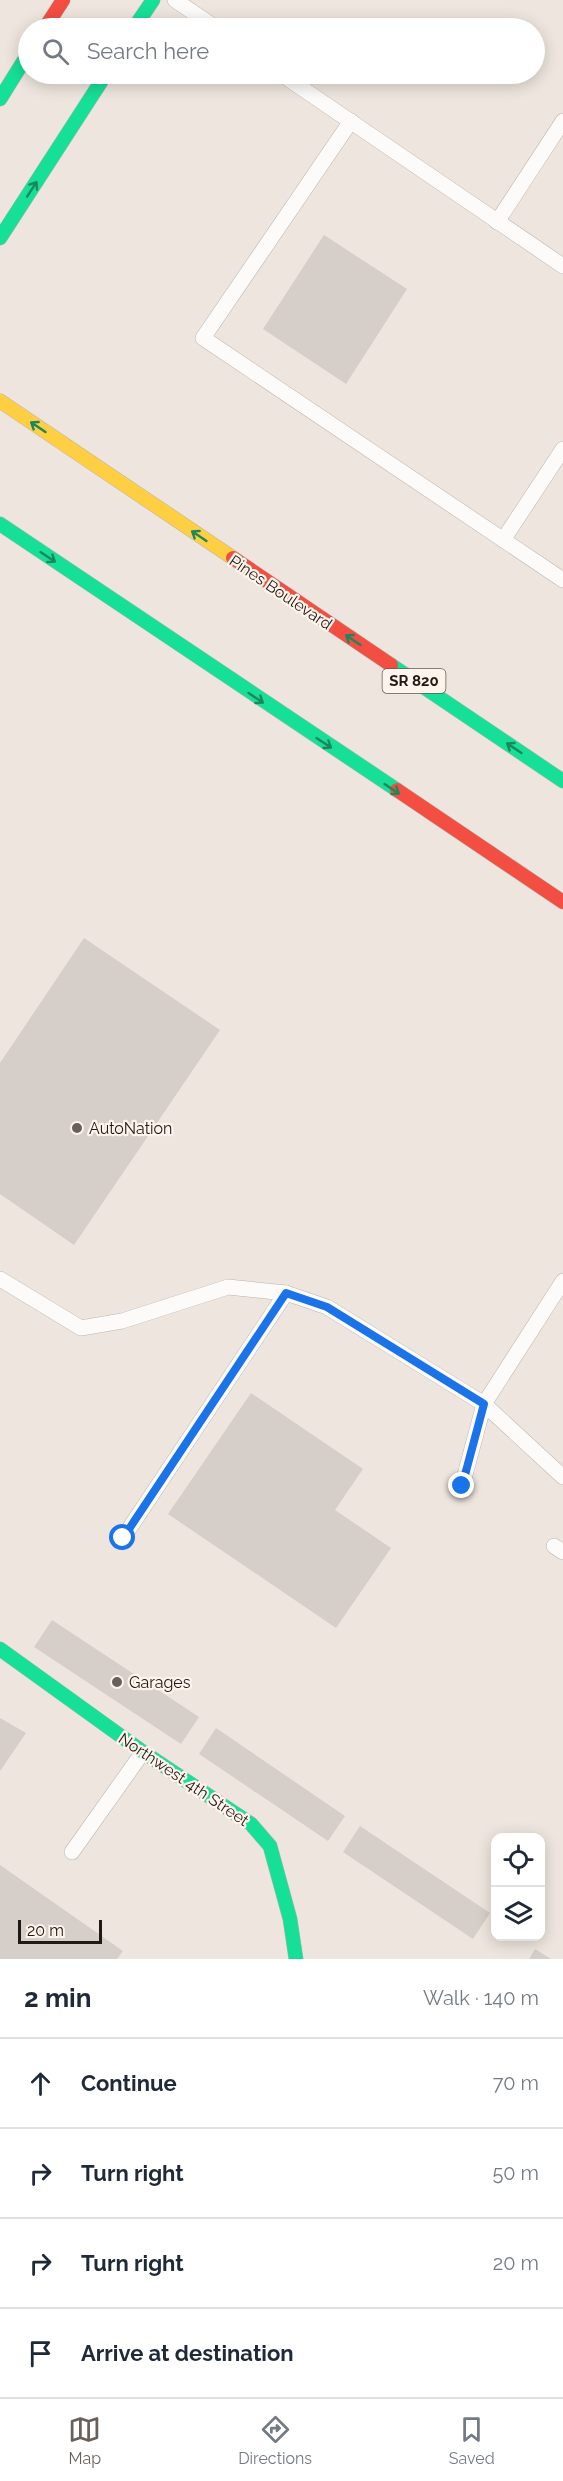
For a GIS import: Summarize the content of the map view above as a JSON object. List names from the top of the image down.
{
  "streets": {
    "main road": ["Pines Boulevard", "SR 820", "Northwest 4th Street"]
  },
  "places": ["AutoNation", "Garages"],
  "scale_bar": "20 m",
  "page": {
    "search": "Search here",
    "scale": "20 m",
    "heading": ["2 min", "Walk · 140 m"],
    "list": [
      ["Continue", "70 m"],
      ["Turn right", "50 m"],
      ["Turn right", "20 m"],
      "Arrive at destination"
    ],
    "nav": ["Map", "Directions", "Saved"]
  }
}
